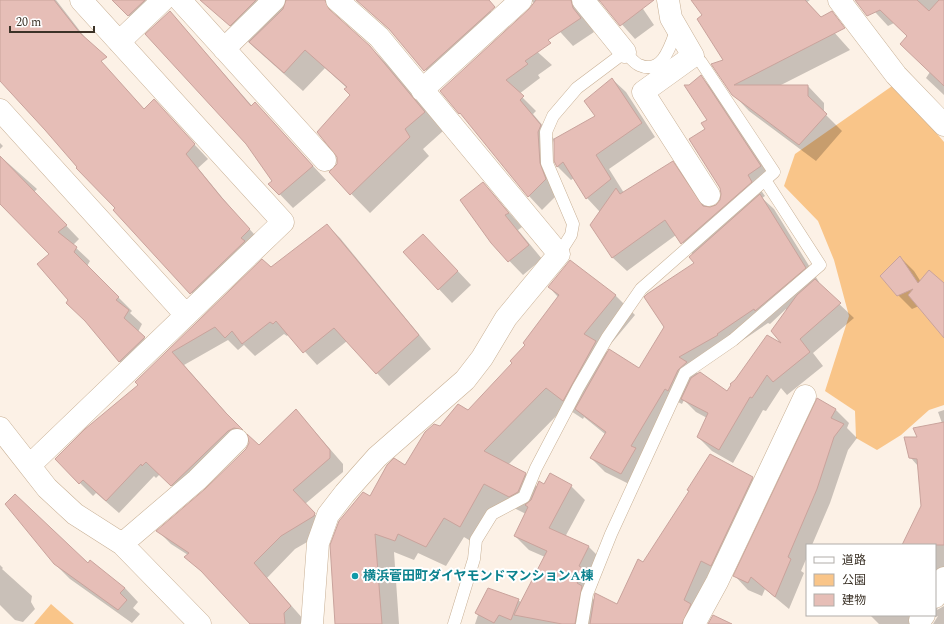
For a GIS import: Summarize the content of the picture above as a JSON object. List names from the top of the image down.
{
  "places": ["横浜菅田町ダイヤモンドマンションA棟"],
  "legend": ["道路", "公園", "建物"],
  "scale_bar": "20 m"
}
